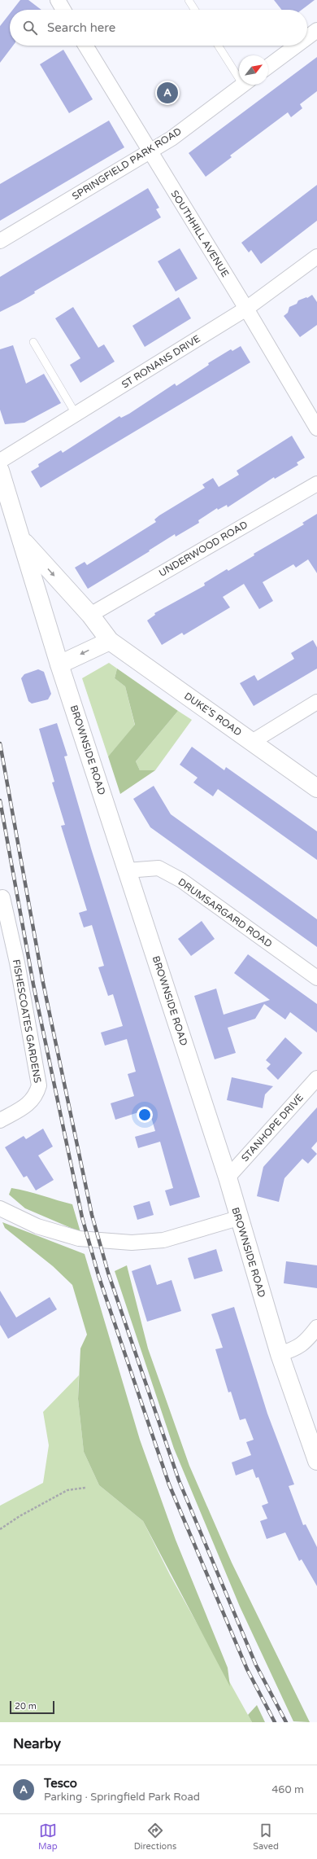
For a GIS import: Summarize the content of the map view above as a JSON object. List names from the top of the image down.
{
  "streets": {
    "street": [
      "SPRINGFIELD PARK ROAD",
      "SOUTHHILL AVENUE",
      "ST RONANS DRIVE",
      "UNDERWOOD ROAD",
      "DUKE'S ROAD",
      "BROWNSIDE ROAD",
      "DRUMSARGARD ROAD",
      "FISHESCOATES GARDENS",
      "STANHOPE DRIVE"
    ]
  },
  "crossings": [
    ["SPRINGFIELD PARK ROAD", "SOUTHHILL AVENUE"],
    ["SOUTHHILL AVENUE", "ST RONANS DRIVE"],
    ["UNDERWOOD ROAD", "DUKE'S ROAD"],
    ["DUKE'S ROAD", "BROWNSIDE ROAD"],
    ["BROWNSIDE ROAD", "DRUMSARGARD ROAD"],
    ["BROWNSIDE ROAD", "STANHOPE DRIVE"]
  ],
  "scale_bar": "20 m",
  "north": "top right",
  "page": {
    "search": "Search here",
    "pins": "A",
    "scale": "20 m",
    "heading": "Nearby",
    "list": [
      {
        "mark": "A",
        "name": "Tesco",
        "note": "Parking · Springfield Park Road",
        "value": "460 m"
      }
    ],
    "nav": ["Map", "Directions", "Saved"]
  }
}
